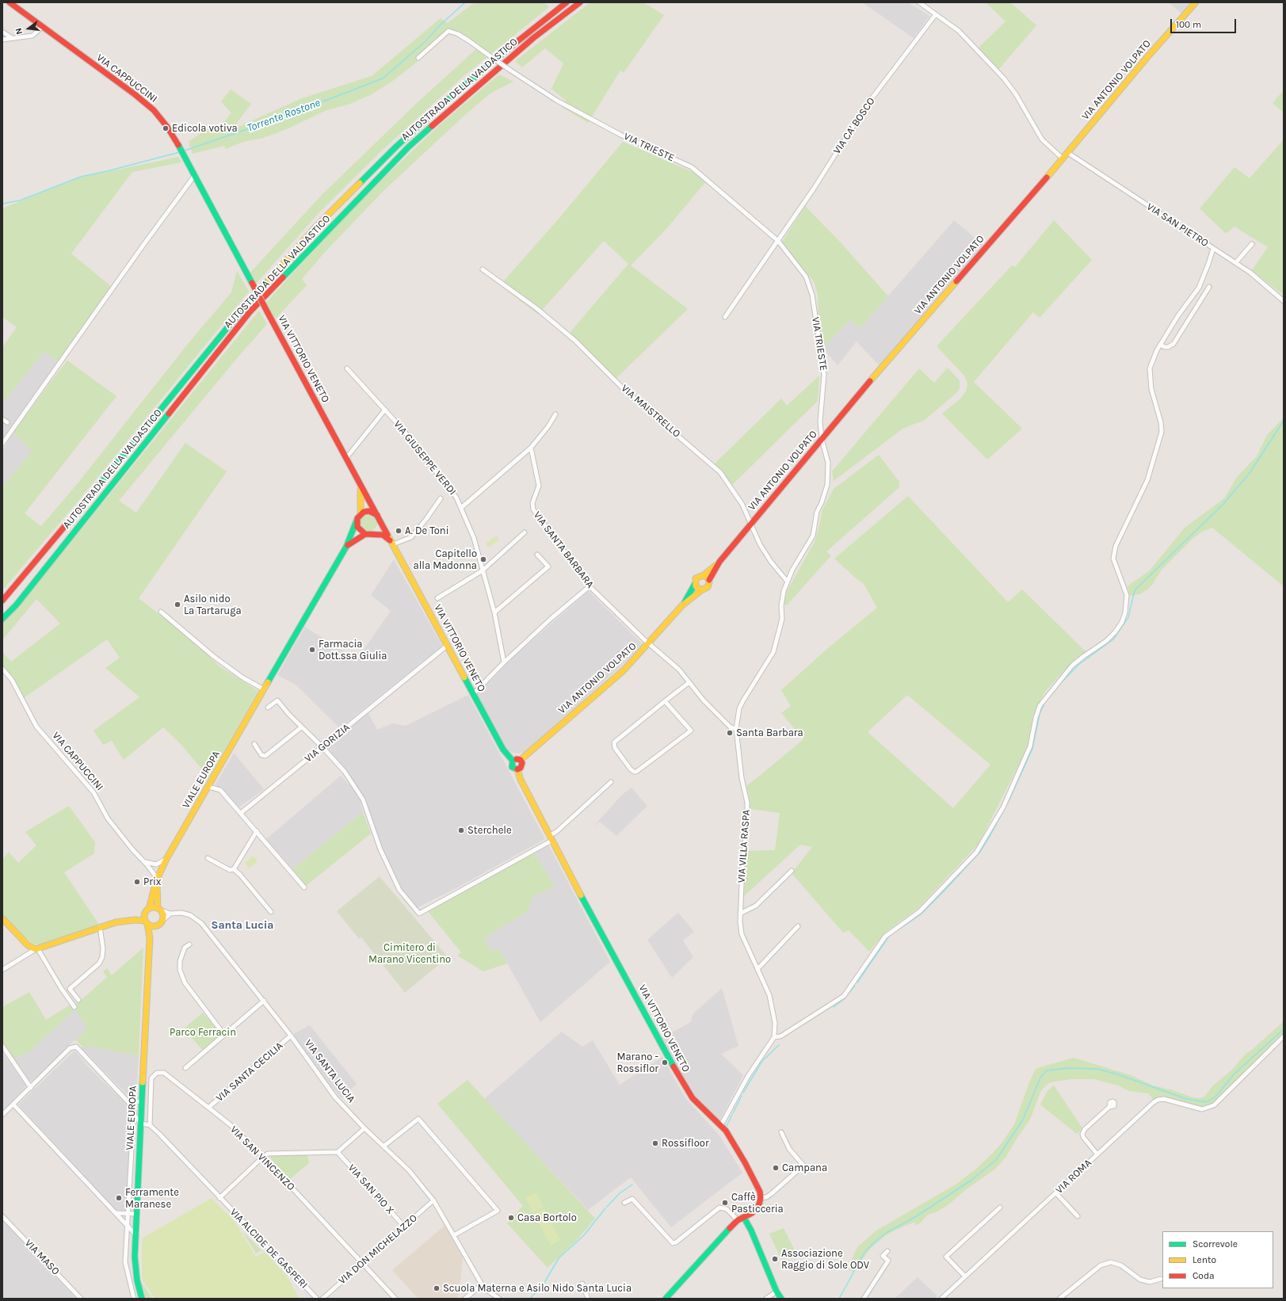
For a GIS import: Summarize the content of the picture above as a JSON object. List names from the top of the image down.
{
  "streets": {
    "main road": [
      "VIA CAPPUCCINI",
      "VIA ANTONIO VOLPATO",
      "AUTOSTRADA DELLA VALDASTICO",
      "VIA VITTORIO VENETO",
      "VIALE EUROPA"
    ],
    "street": [
      "VIA CA' BOSCO",
      "VIA TRIESTE",
      "VIA SAN PIETRO",
      "VIA MAISTRELLO",
      "VIA GIUSEPPE VERDI",
      "VIA SANTA BARBARA",
      "VIA GORIZIA",
      "VIA VILLA RASPA",
      "VIA SANTA LUCIA",
      "VIA SANTA CECILIA",
      "VIA SAN VINCENZO",
      "VIA ROMA",
      "VIA SAN PIO X",
      "VIA ALCIDE DE GASPERI",
      "VIA DON MICHELAZZO",
      "VIA MASO"
    ]
  },
  "crossings": [
    ["VIA CAPPUCCINI", "VIA VITTORIO VENETO"],
    ["VIA CAPPUCCINI", "VIALE EUROPA"],
    ["VIA ANTONIO VOLPATO", "VIA TRIESTE"],
    ["VIA ANTONIO VOLPATO", "VIA SAN PIETRO"],
    ["VIA ANTONIO VOLPATO", "VIA VITTORIO VENETO"],
    ["VIA ANTONIO VOLPATO", "VIA MAISTRELLO"],
    ["VIA ANTONIO VOLPATO", "VIA SANTA BARBARA"],
    ["VIA ANTONIO VOLPATO", "VIA VILLA RASPA"],
    ["VIA CA' BOSCO", "VIA TRIESTE"],
    ["VIA TRIESTE", "VIA VILLA RASPA"],
    ["VIA VITTORIO VENETO", "VIA GIUSEPPE VERDI"],
    ["VIA VITTORIO VENETO", "VIA GORIZIA"],
    ["VIA VITTORIO VENETO", "VIALE EUROPA"],
    ["VIA MAISTRELLO", "VIA VILLA RASPA"],
    ["VIA GIUSEPPE VERDI", "VIA SANTA BARBARA"],
    ["VIA SANTA BARBARA", "VIA VILLA RASPA"],
    ["VIALE EUROPA", "VIA SANTA LUCIA"],
    ["VIA SANTA LUCIA", "VIA SANTA CECILIA"],
    ["VIA SANTA LUCIA", "VIA DON MICHELAZZO"],
    ["VIA SANTA CECILIA", "VIA SAN VINCENZO"],
    ["VIA SAN VINCENZO", "VIA ALCIDE DE GASPERI"],
    ["VIA SAN VINCENZO", "VIA DON MICHELAZZO"],
    ["VIA SAN PIO X", "VIA DON MICHELAZZO"]
  ],
  "districts": ["Santa Lucia"],
  "water": ["Torrente Rostone"],
  "parks": ["Cimitero di Marano Vicentino", "Parco Ferracin"],
  "places": [
    "Edicola votiva",
    "A. De Toni",
    "Capitello alla Madonna",
    "Asilo nido La Tartaruga",
    "Farmacia Dott.ssa Giulia",
    "Santa Barbara",
    "Sterchele",
    "Prix",
    "Marano - Rossiflor",
    "Rossifloor",
    "Campana",
    "Ferramente Maranese",
    "Caffè Pasticceria",
    "Casa Bortolo",
    "Associazione Raggio di Sole ODV",
    "Scuola Materna e Asilo Nido Santa Lucia"
  ],
  "legend": ["Scorrevole", "Lento", "Coda"],
  "scale_bar": "100 m",
  "north": "left"
}
